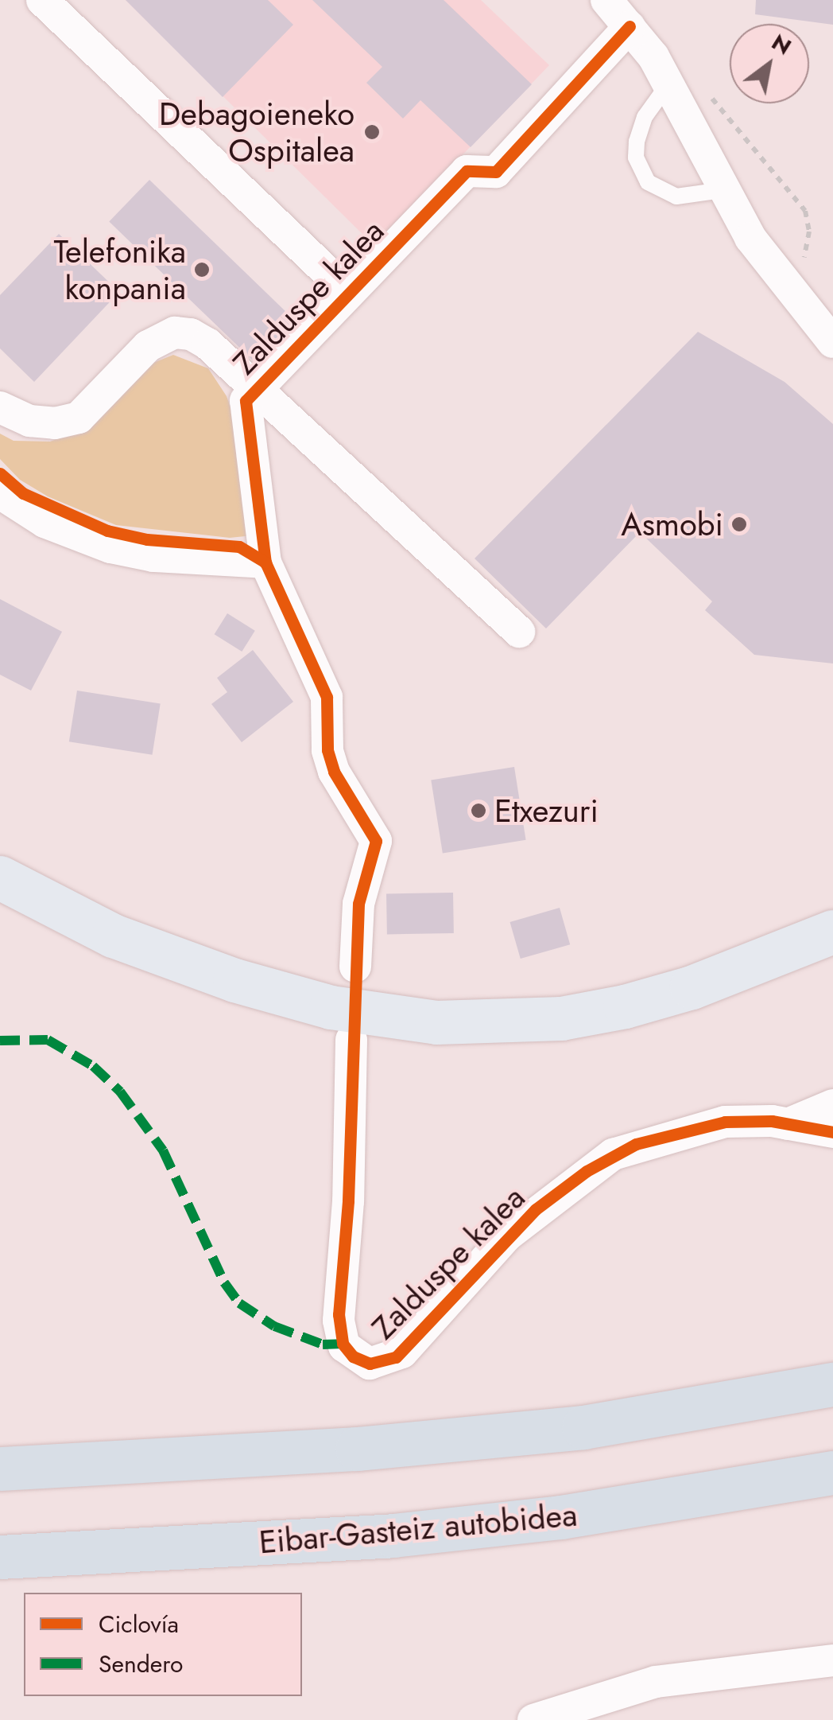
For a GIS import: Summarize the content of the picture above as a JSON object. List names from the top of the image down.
{
  "streets": {
    "highway": ["Eibar-Gasteiz autobidea"],
    "street": ["Zalduspe kalea"]
  },
  "places": [
    "Debagoieneko Ospitalea",
    "Telefonika konpania",
    "Asmobi",
    "Etxezuri"
  ],
  "legend": ["Ciclovía", "Sendero"],
  "north": "top right"
}
